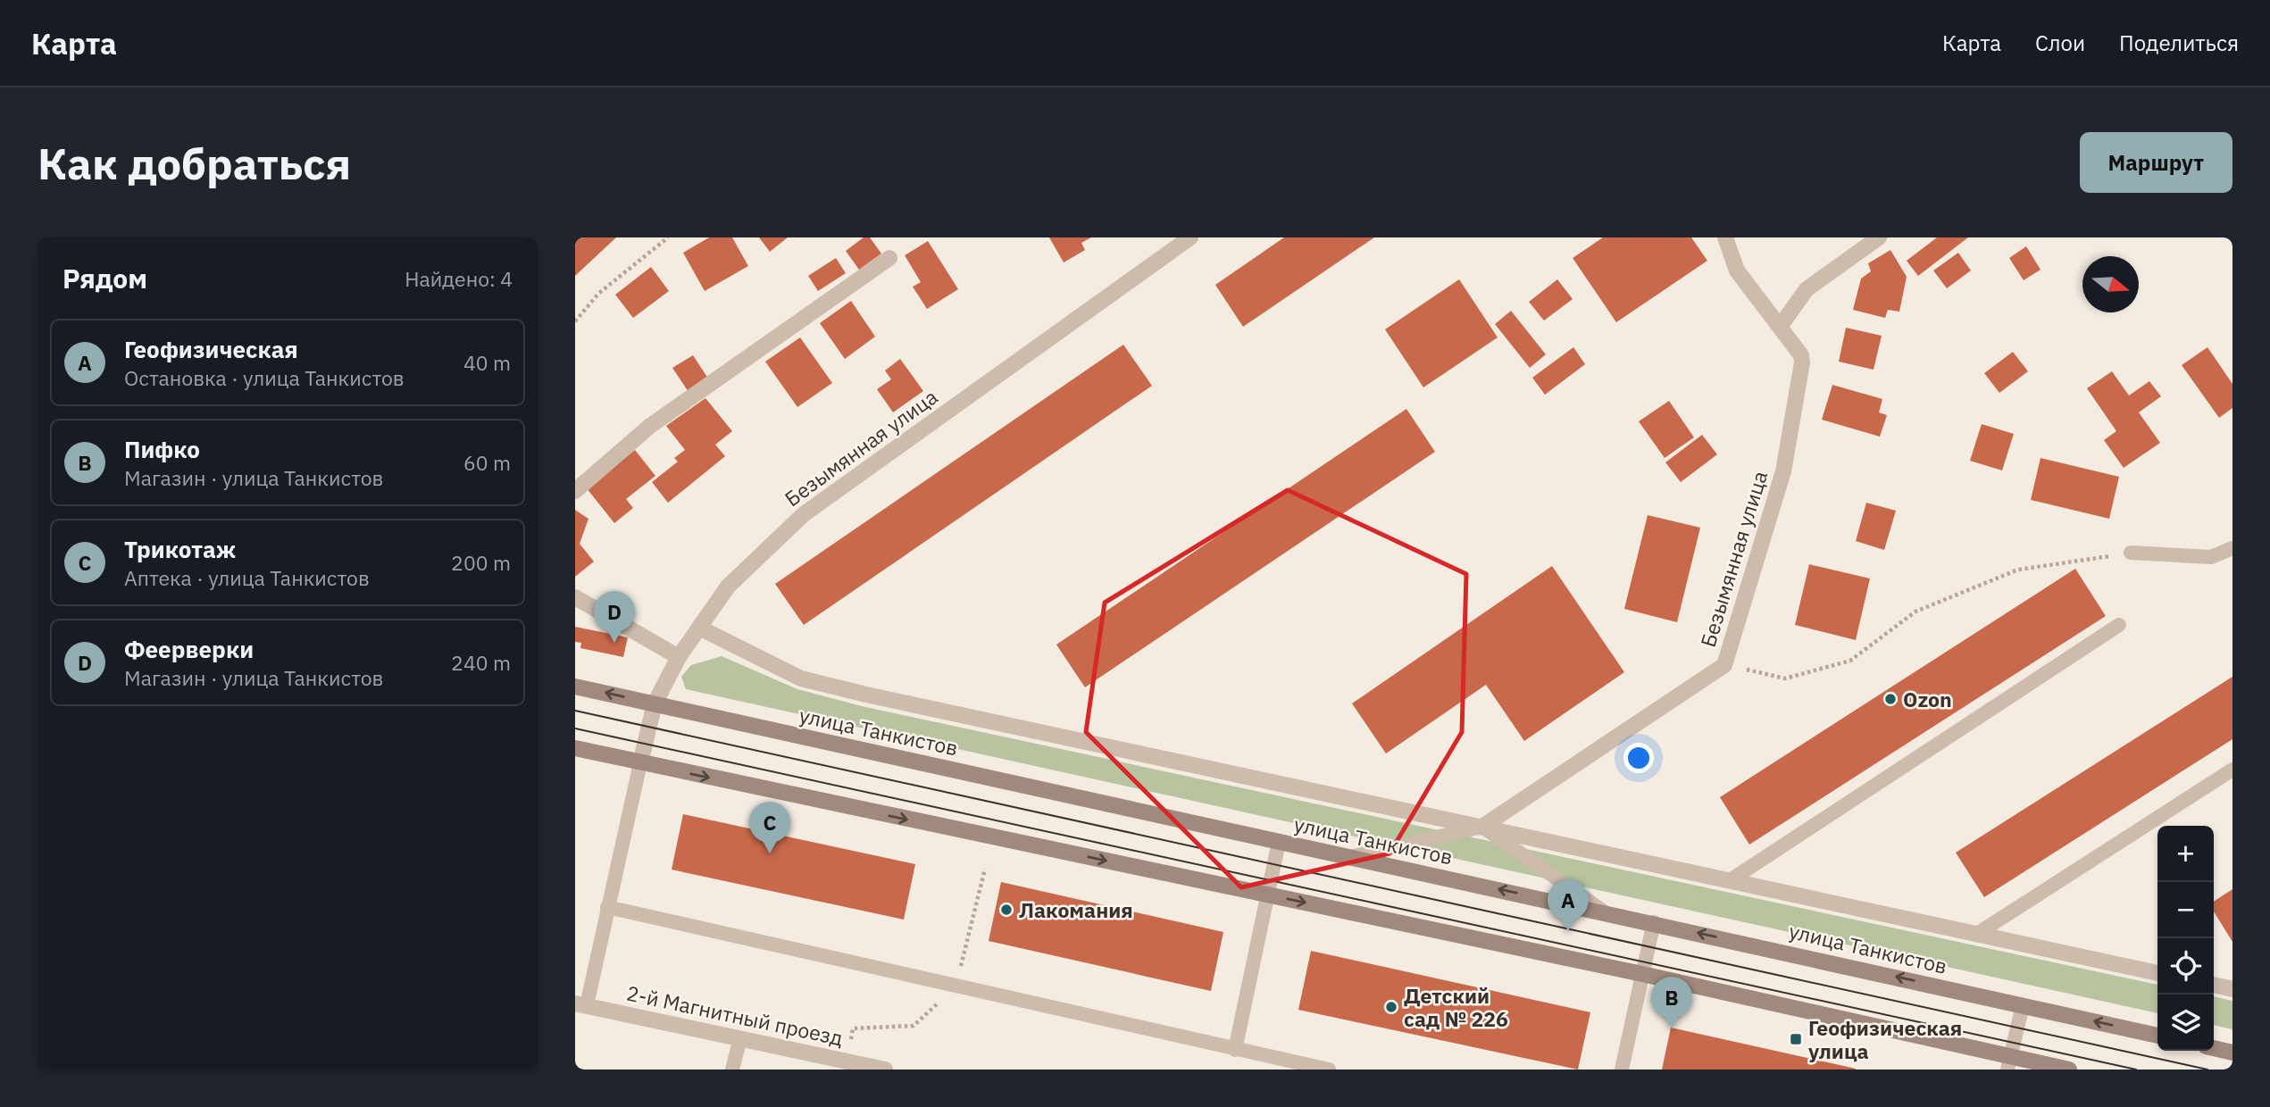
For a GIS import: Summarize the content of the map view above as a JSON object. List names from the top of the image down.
{
  "streets": {
    "main road": ["улица Танкистов"],
    "street": ["Безымянная улица", "2-й Магнитный проезд"]
  },
  "crossings": [
    ["Безымянная улица", "улица Танкистов"]
  ],
  "places": {
    "other": ["Ozon", "Лакомания", "Детский сад № 226"],
    "transit": ["Геофизическая улица"]
  },
  "north": "right",
  "page": {
    "header": "Карта",
    "nav": ["Карта", "Слои", "Поделиться"],
    "buttons": "Маршрут",
    "title": "Как добраться",
    "heading": ["Рядом", "Найдено: 4"],
    "list": [
      {
        "mark": "A",
        "name": "Геофизическая",
        "note": "Остановка · улица Танкистов",
        "value": "40 m"
      },
      {
        "mark": "B",
        "name": "Пифко",
        "note": "Магазин · улица Танкистов",
        "value": "60 m"
      },
      {
        "mark": "C",
        "name": "Трикотаж",
        "note": "Аптека · улица Танкистов",
        "value": "200 m"
      },
      {
        "mark": "D",
        "name": "Феерверки",
        "note": "Магазин · улица Танкистов",
        "value": "240 m"
      }
    ],
    "pins": [
      "D",
      "C",
      "A",
      "B"
    ],
    "map_buttons": ["+", "−"]
  }
}
